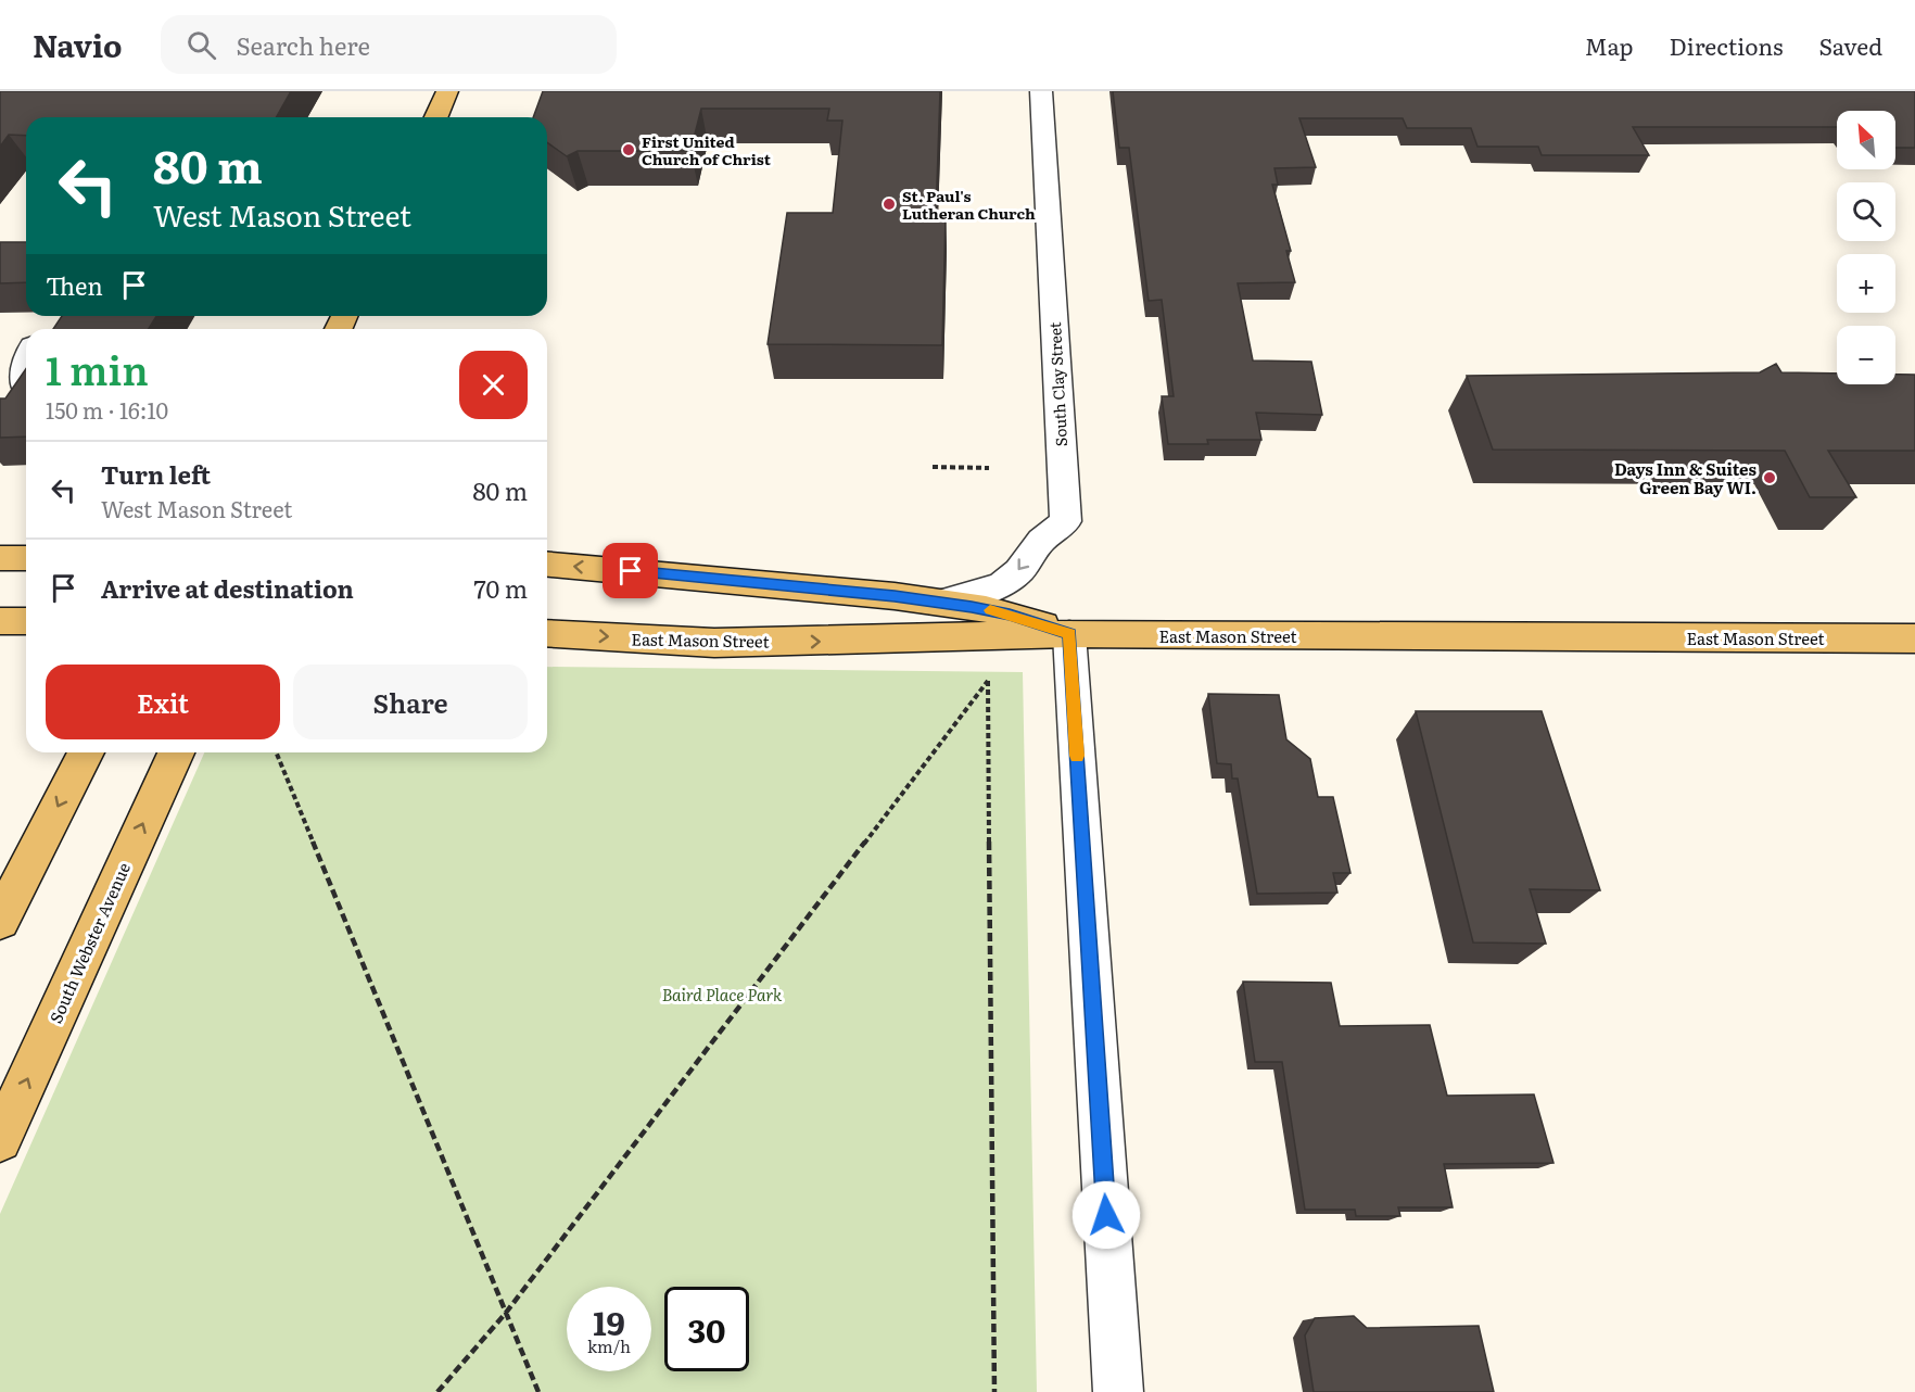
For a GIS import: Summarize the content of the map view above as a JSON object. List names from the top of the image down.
{
  "streets": {
    "main road": ["East Mason Street", "South Webster Avenue"],
    "street": ["South Clay Street"]
  },
  "parks": ["Baird Place Park"],
  "places": ["First United Church of Christ", "St. Paul's Lutheran Church", "Days Inn & Suites Green Bay WI."],
  "north": "top left",
  "page": {
    "header": "Navio",
    "search": "Search here",
    "nav": ["Map", "Directions", "Saved"],
    "map_buttons": ["+", "−"],
    "turn": ["80 m", "West Mason Street"],
    "then": "Then",
    "heading": ["1 min", "150 m · 16:10"],
    "list": [
      {
        "name": "Turn left",
        "note": "West Mason Street",
        "value": "80 m"
      },
      {
        "name": "Arrive at destination",
        "value": "70 m"
      }
    ],
    "buttons": ["Exit", "Share"],
    "speed": "19 km/h",
    "limit": "30"
  }
}
